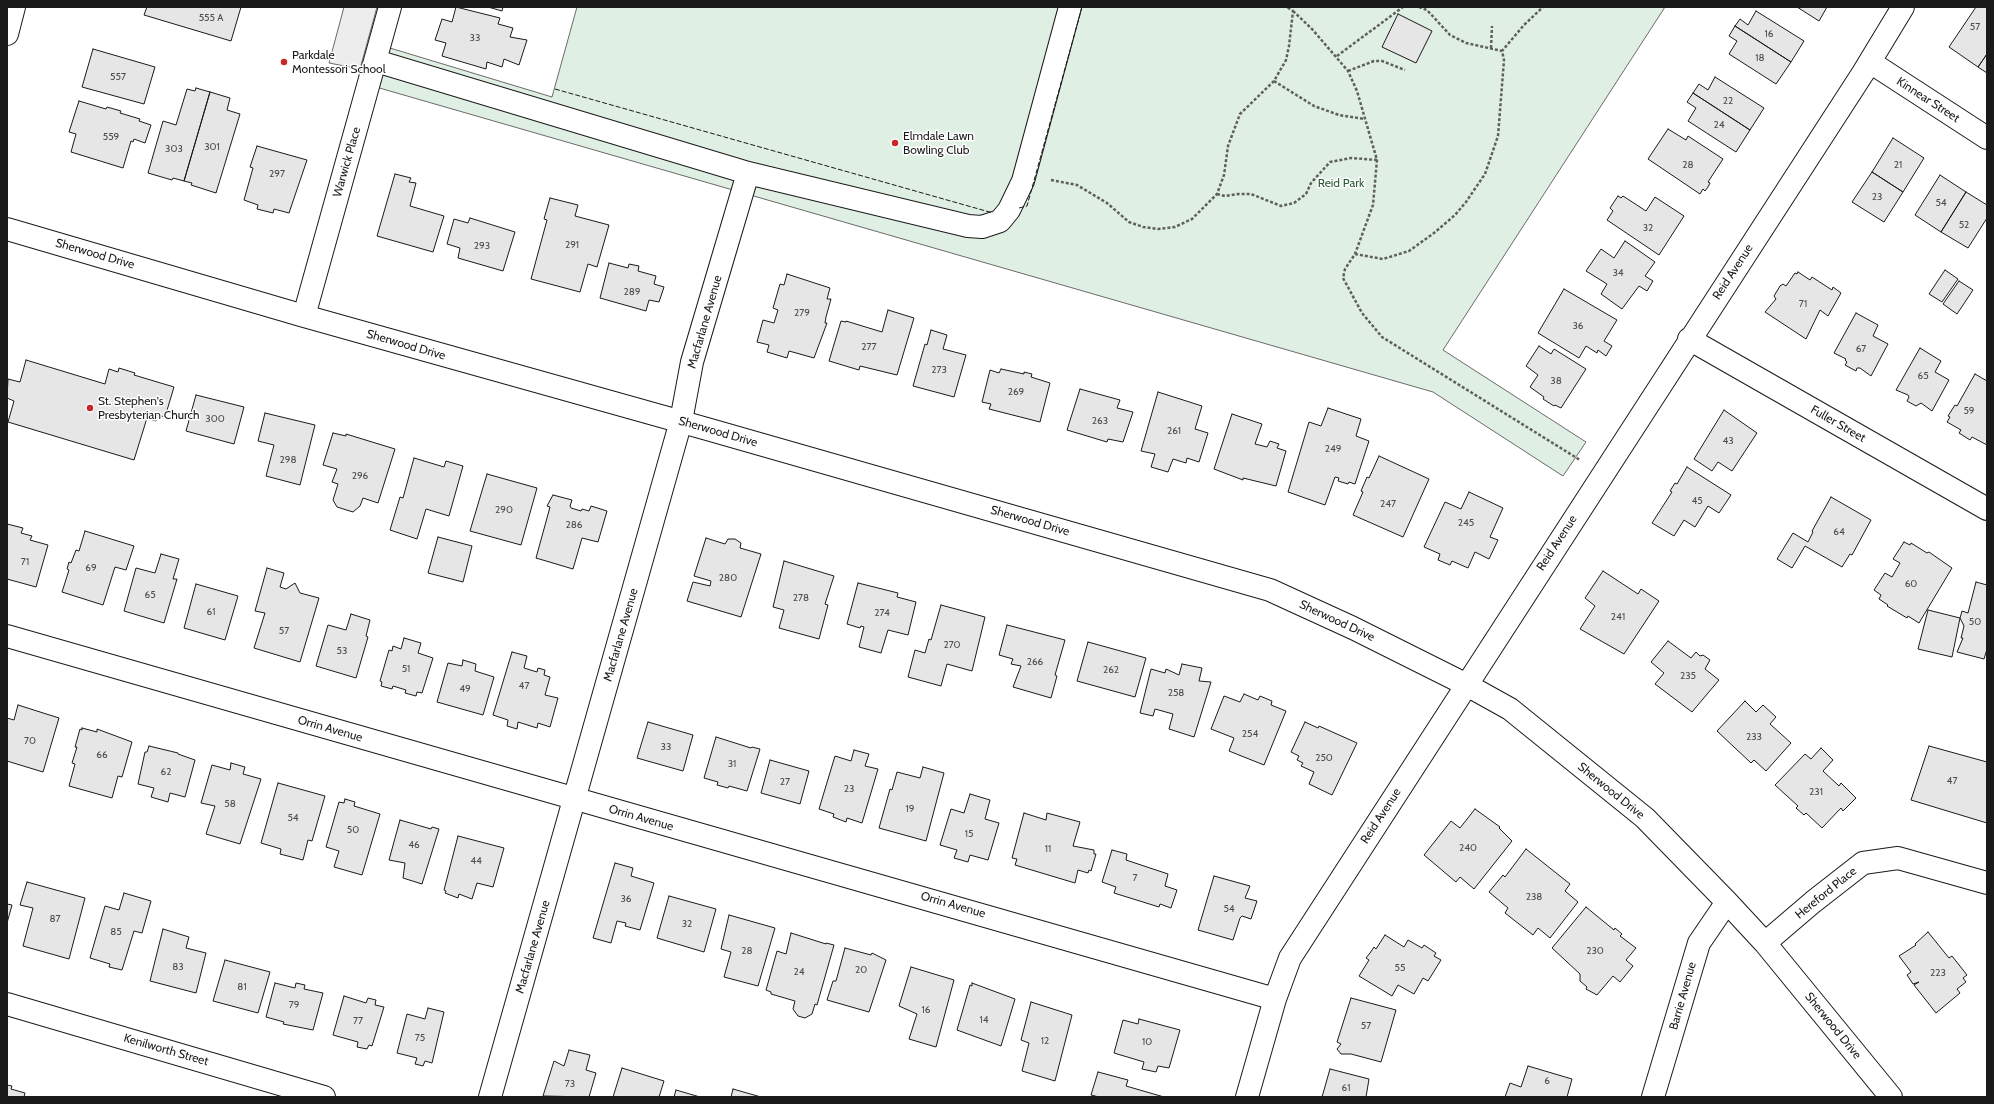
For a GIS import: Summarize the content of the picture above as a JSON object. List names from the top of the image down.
{
  "streets": {
    "street": [
      "Kinnear Street",
      "Warwick Place",
      "Sherwood Drive",
      "Reid Avenue",
      "Macfarlane Avenue",
      "Fuller Street",
      "Orrin Avenue",
      "Hereford Place",
      "Barrie Avenue",
      "Kenilworth Street"
    ]
  },
  "crossings": [
    ["Kinnear Street", "Reid Avenue"],
    ["Warwick Place", "Sherwood Drive"],
    ["Sherwood Drive", "Reid Avenue"],
    ["Sherwood Drive", "Macfarlane Avenue"],
    ["Sherwood Drive", "Hereford Place"],
    ["Sherwood Drive", "Barrie Avenue"],
    ["Reid Avenue", "Fuller Street"],
    ["Reid Avenue", "Orrin Avenue"],
    ["Macfarlane Avenue", "Orrin Avenue"]
  ],
  "parks": ["Reid Park"],
  "places": ["Parkdale Montessori School", "Elmdale Lawn Bowling Club", "St. Stephen's Presbyterian Church"],
  "house_numbers": [
    "555 A",
    "57",
    "16",
    "33",
    "18",
    "557",
    "22",
    "24",
    "559",
    "301",
    "303",
    "28",
    "21",
    "297",
    "23",
    "54",
    "52",
    "32",
    "291",
    "293",
    "34",
    "289",
    "71",
    "279",
    "36",
    "277",
    "67",
    "273",
    "65",
    "38",
    "269",
    "59",
    "300",
    "263",
    "261",
    "43",
    "249",
    "298",
    "296",
    "45",
    "247",
    "290",
    "245",
    "286",
    "64",
    "71",
    "69",
    "280",
    "60",
    "65",
    "278",
    "61",
    "274",
    "241",
    "50",
    "57",
    "270",
    "53",
    "266",
    "51",
    "262",
    "235",
    "47",
    "49",
    "258",
    "254",
    "233",
    "70",
    "33",
    "66",
    "250",
    "31",
    "62",
    "47",
    "27",
    "23",
    "231",
    "58",
    "19",
    "54",
    "50",
    "15",
    "46",
    "240",
    "11",
    "44",
    "7",
    "238",
    "36",
    "54",
    "87",
    "32",
    "85",
    "28",
    "230",
    "83",
    "55",
    "20",
    "24",
    "223",
    "81",
    "79",
    "16",
    "14",
    "77",
    "57",
    "75",
    "12",
    "10",
    "6",
    "73",
    "61"
  ]
}
